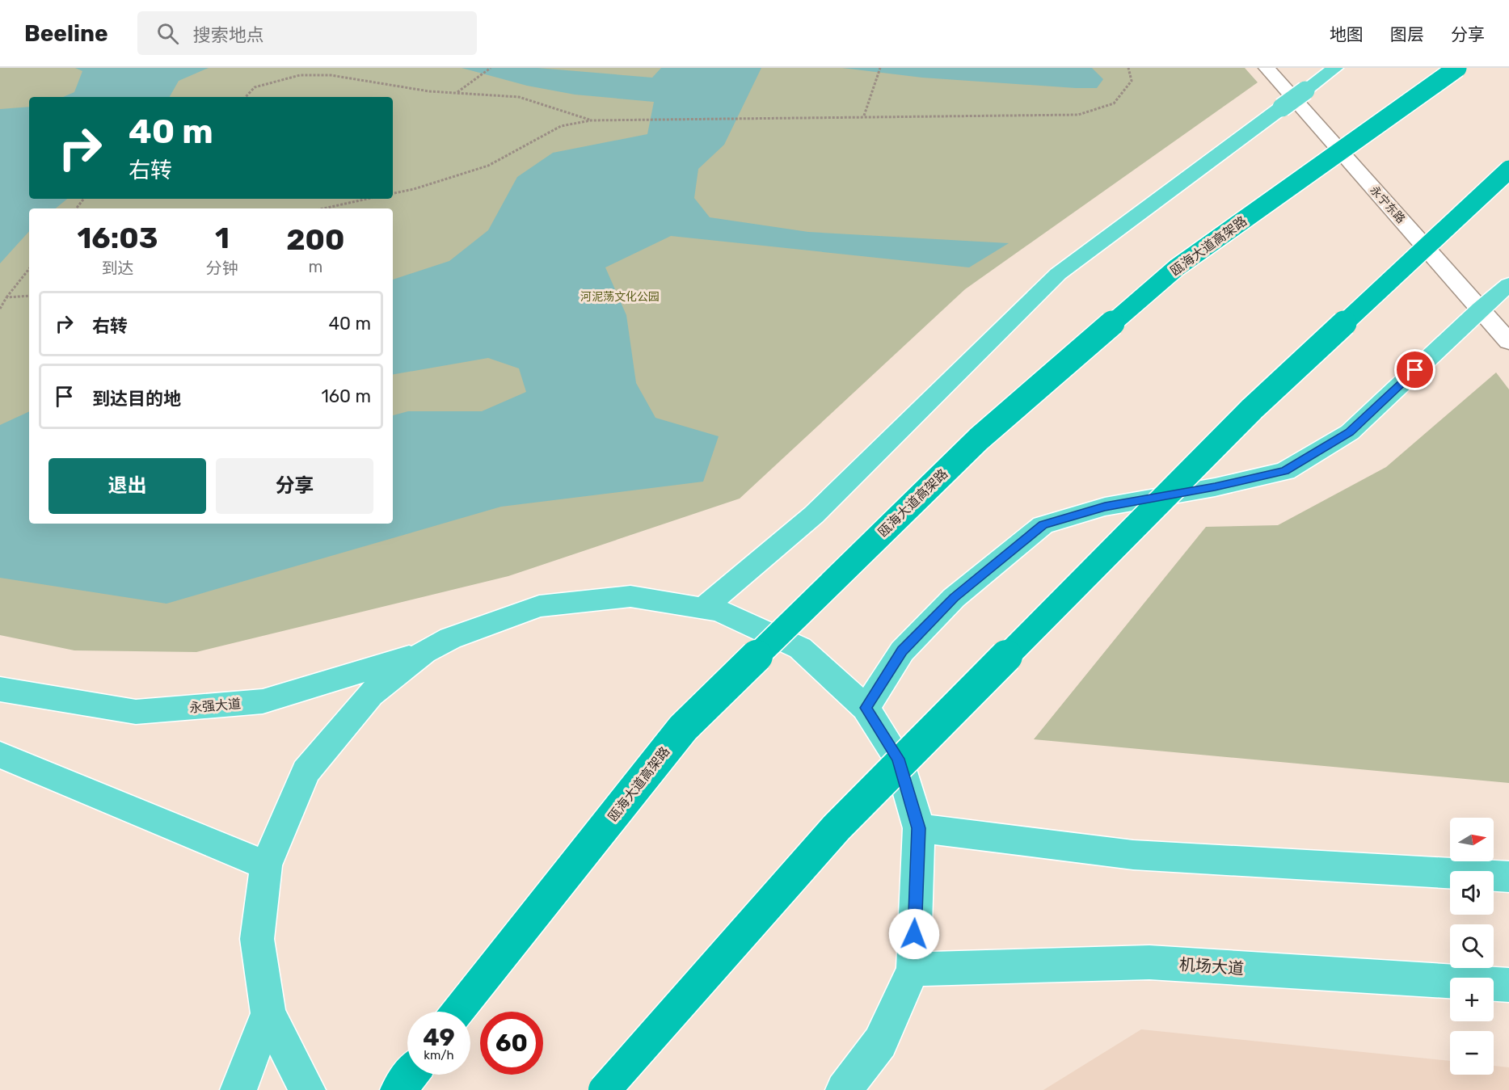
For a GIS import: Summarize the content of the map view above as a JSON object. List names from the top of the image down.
{
  "streets": {
    "highway": ["瓯海大道高架路"],
    "main road": ["永强大道", "机场大道"],
    "street": ["永宁东路"]
  },
  "parks": ["河泥荡文化公园"],
  "north": "right",
  "page": {
    "header": "Beeline",
    "search": "搜索地点",
    "nav": ["地图", "图层", "分享"],
    "turn": ["40 m", "右转"],
    "eta": [
      "16:03",
      "到达",
      "1",
      "分钟",
      "200",
      "m"
    ],
    "list": [
      {
        "name": "右转",
        "value": "40 m"
      },
      {
        "name": "到达目的地",
        "value": "160 m"
      }
    ],
    "buttons": ["退出", "分享"],
    "map_buttons": ["+", "−"],
    "speed": "49 km/h",
    "limit": "60"
  }
}
